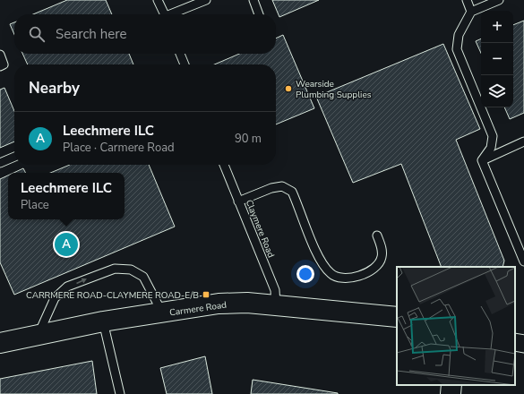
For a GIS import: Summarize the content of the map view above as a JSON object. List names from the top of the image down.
{
  "streets": {
    "street": ["Carmere Road"],
    "lane": ["Claymere Road"]
  },
  "crossings": [
    ["Claymere Road", "Carmere Road"]
  ],
  "places": {
    "other": ["Wearside Plumbing Supplies"],
    "transit": ["CARRMERE ROAD-CLAYMERE ROAD-E/B"]
  },
  "page": {
    "map_buttons": ["+", "−"],
    "search": "Search here",
    "heading": "Nearby",
    "list": [
      {
        "mark": "A",
        "name": "Leechmere ILC",
        "note": "Place · Carmere Road",
        "value": "90 m"
      }
    ],
    "popup": ["Leechmere ILC", "Place"],
    "pins": "A"
  }
}
